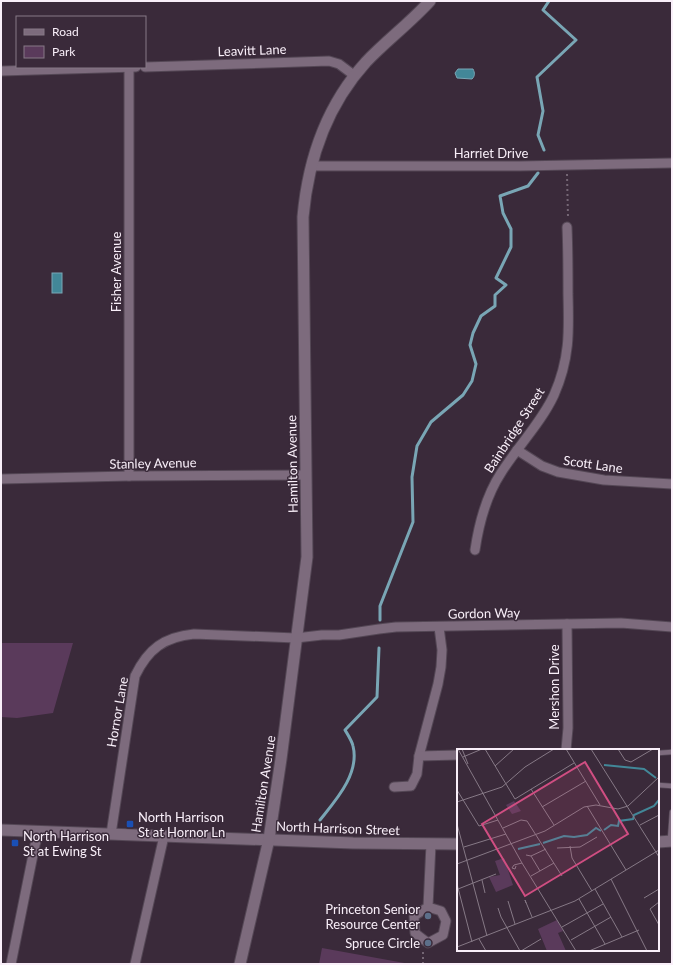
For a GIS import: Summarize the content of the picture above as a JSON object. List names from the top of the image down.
{
  "streets": {
    "street": [
      "Leavitt Lane",
      "Harriet Drive",
      "Fisher Avenue",
      "Bainbridge Street",
      "Stanley Avenue",
      "Hamilton Avenue",
      "Scott Lane",
      "Gordon Way",
      "Mershon Drive",
      "Hornor Lane",
      "North Harrison Street"
    ]
  },
  "crossings": [
    ["Leavitt Lane", "Hamilton Avenue"],
    ["Harriet Drive", "Hamilton Avenue"],
    ["Fisher Avenue", "Stanley Avenue"],
    ["Bainbridge Street", "Scott Lane"],
    ["Stanley Avenue", "Hamilton Avenue"],
    ["Hamilton Avenue", "Gordon Way"],
    ["Hamilton Avenue", "Hornor Lane"],
    ["Hamilton Avenue", "North Harrison Street"],
    ["Gordon Way", "Mershon Drive"],
    ["Gordon Way", "Hornor Lane"],
    ["Hornor Lane", "North Harrison Street"]
  ],
  "places": {
    "transit": ["North Harrison St at Hornor Ln", "North Harrison St at Ewing St"],
    "other": ["Princeton Senior Resource Center", "Spruce Circle"]
  },
  "legend": ["Road", "Park"]
}
